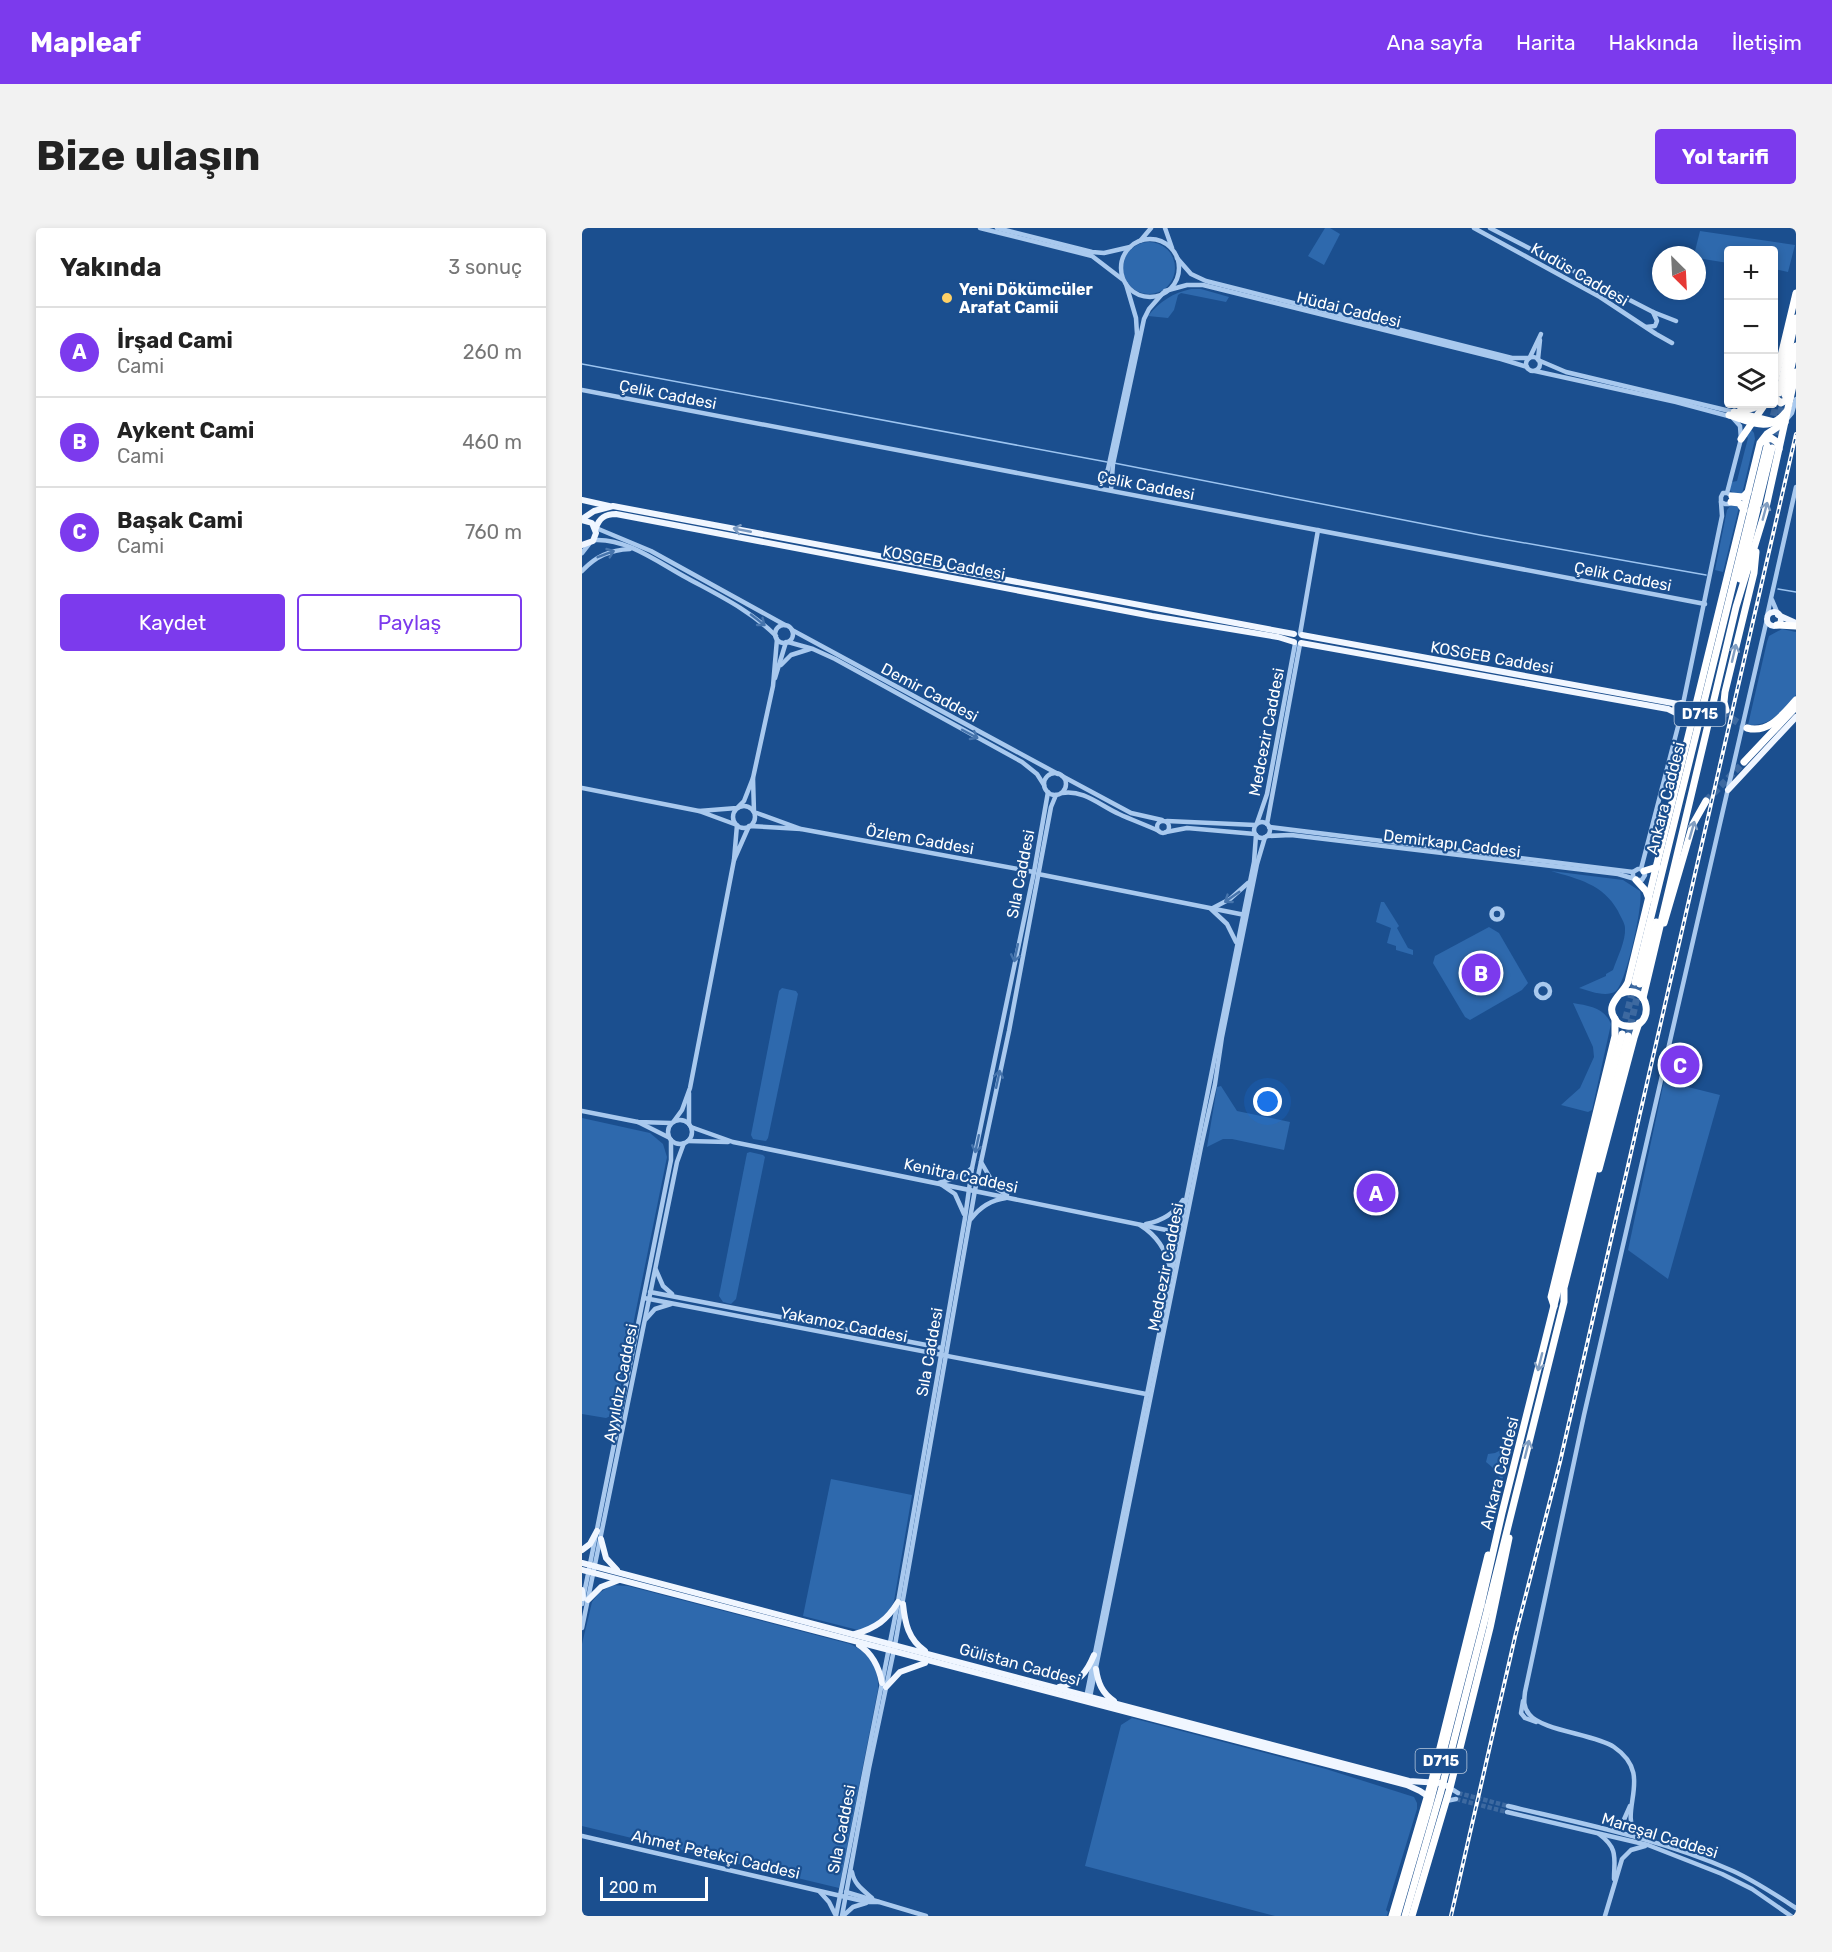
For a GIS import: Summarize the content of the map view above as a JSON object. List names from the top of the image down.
{
  "streets": {
    "highway": ["D715", "Ankara Caddesi"],
    "main road": ["KOSGEB Caddesi", "Gülistan Caddesi"],
    "street": [
      "Kudüs Caddesi",
      "Hüdai Caddesi",
      "Çelik Caddesi",
      "Demir Caddesi",
      "Medcezir Caddesi",
      "Özlem Caddesi",
      "Demirkapı Caddesi",
      "Sıla Caddesi",
      "Kenitra Caddesi",
      "Yakamoz Caddesi",
      "Ayyıldız Caddesi",
      "Mareşal Caddesi",
      "Ahmet Petekçi Caddesi"
    ]
  },
  "crossings": [
    ["KOSGEB Caddesi", "Medcezir Caddesi"],
    ["Demir Caddesi", "Sıla Caddesi"],
    ["D715", "Ankara Caddesi"],
    ["Medcezir Caddesi", "Özlem Caddesi"],
    ["Medcezir Caddesi", "Demirkapı Caddesi"],
    ["Medcezir Caddesi", "Kenitra Caddesi"],
    ["Medcezir Caddesi", "Yakamoz Caddesi"],
    ["Medcezir Caddesi", "Gülistan Caddesi"],
    ["Özlem Caddesi", "Sıla Caddesi"],
    ["Sıla Caddesi", "Kenitra Caddesi"],
    ["Sıla Caddesi", "Yakamoz Caddesi"],
    ["Sıla Caddesi", "Gülistan Caddesi"],
    ["Sıla Caddesi", "Ahmet Petekçi Caddesi"],
    ["Yakamoz Caddesi", "Ayyıldız Caddesi"],
    ["Ayyıldız Caddesi", "Gülistan Caddesi"]
  ],
  "places": ["Yeni Dökümcüler Arafat Camii"],
  "scale_bar": "200 m",
  "north": "bottom right",
  "page": {
    "header": "Mapleaf",
    "nav": [
      "Ana sayfa",
      "Harita",
      "Hakkında",
      "İletişim"
    ],
    "buttons": [
      "Yol tarifi",
      ["Kaydet", "Paylaş"]
    ],
    "title": "Bize ulaşın",
    "heading": ["Yakında", "3 sonuç"],
    "map_buttons": ["+", "−"],
    "list": [
      {
        "mark": "A",
        "name": "İrşad Cami",
        "note": "Cami",
        "value": "260 m"
      },
      {
        "mark": "B",
        "name": "Aykent Cami",
        "note": "Cami",
        "value": "460 m"
      },
      {
        "mark": "C",
        "name": "Başak Cami",
        "note": "Cami",
        "value": "760 m"
      }
    ],
    "pins": ["B", "C", "A"],
    "scale": "200 m"
  }
}
